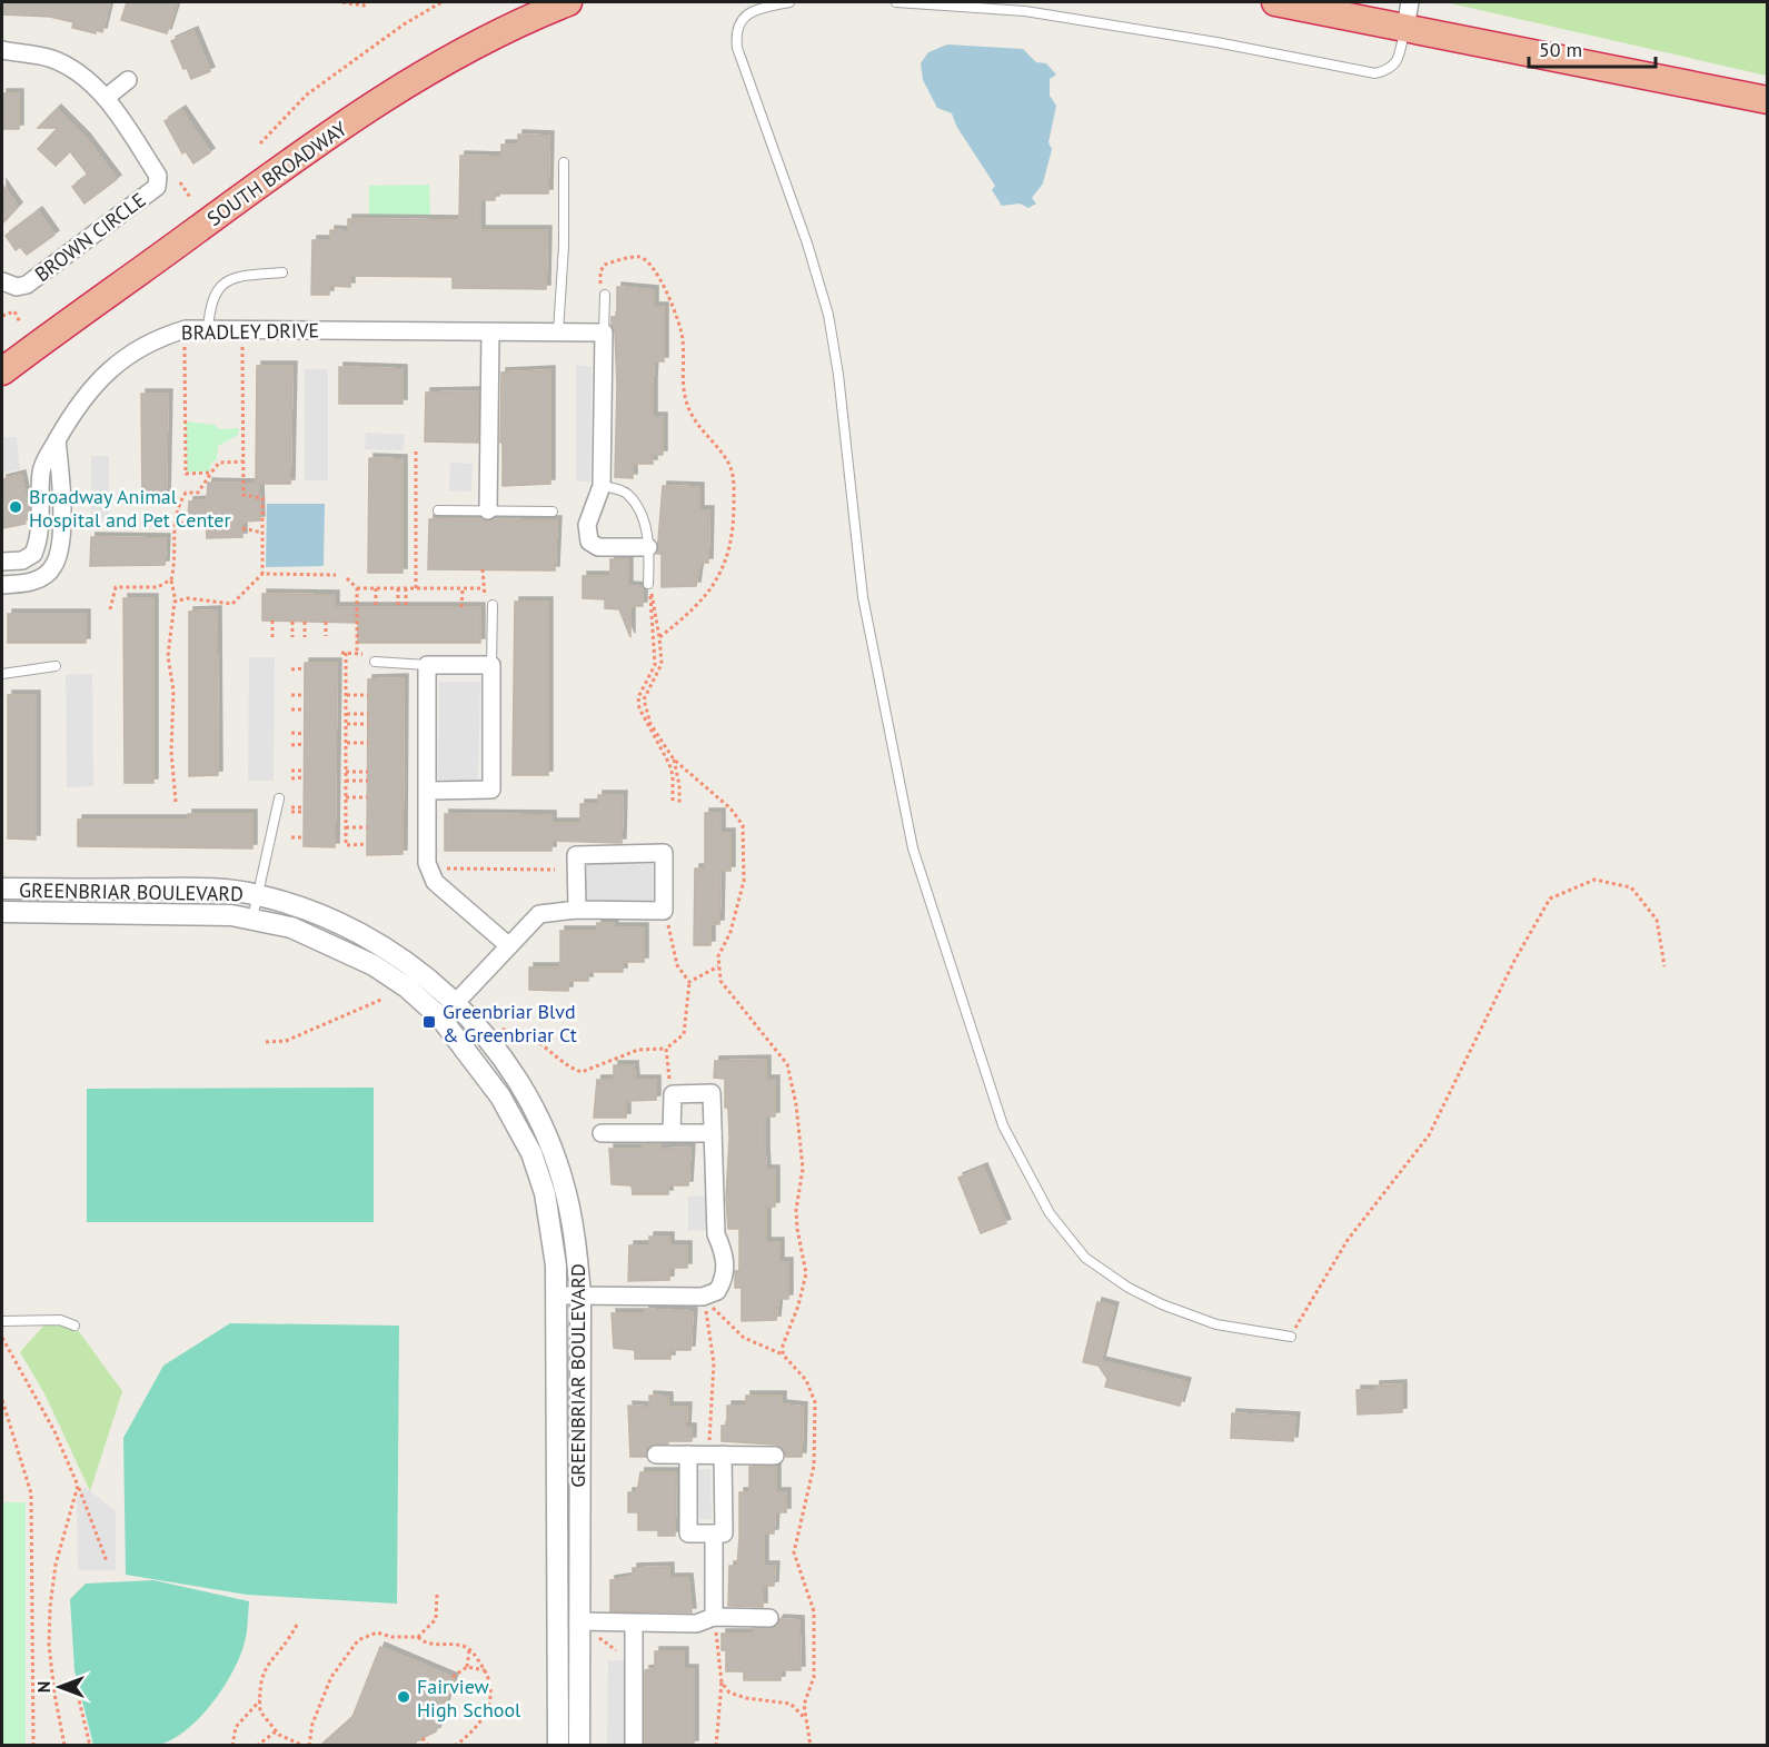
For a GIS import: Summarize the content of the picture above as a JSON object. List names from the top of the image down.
{
  "streets": {
    "highway": ["SOUTH BROADWAY"],
    "street": ["BROWN CIRCLE", "BRADLEY DRIVE", "GREENBRIAR BOULEVARD"]
  },
  "places": {
    "other": ["Broadway Animal Hospital and Pet Center", "Fairview High School"],
    "transit": ["Greenbriar Blvd & Greenbriar Ct"]
  },
  "scale_bar": "50 m",
  "north": "left"
}
